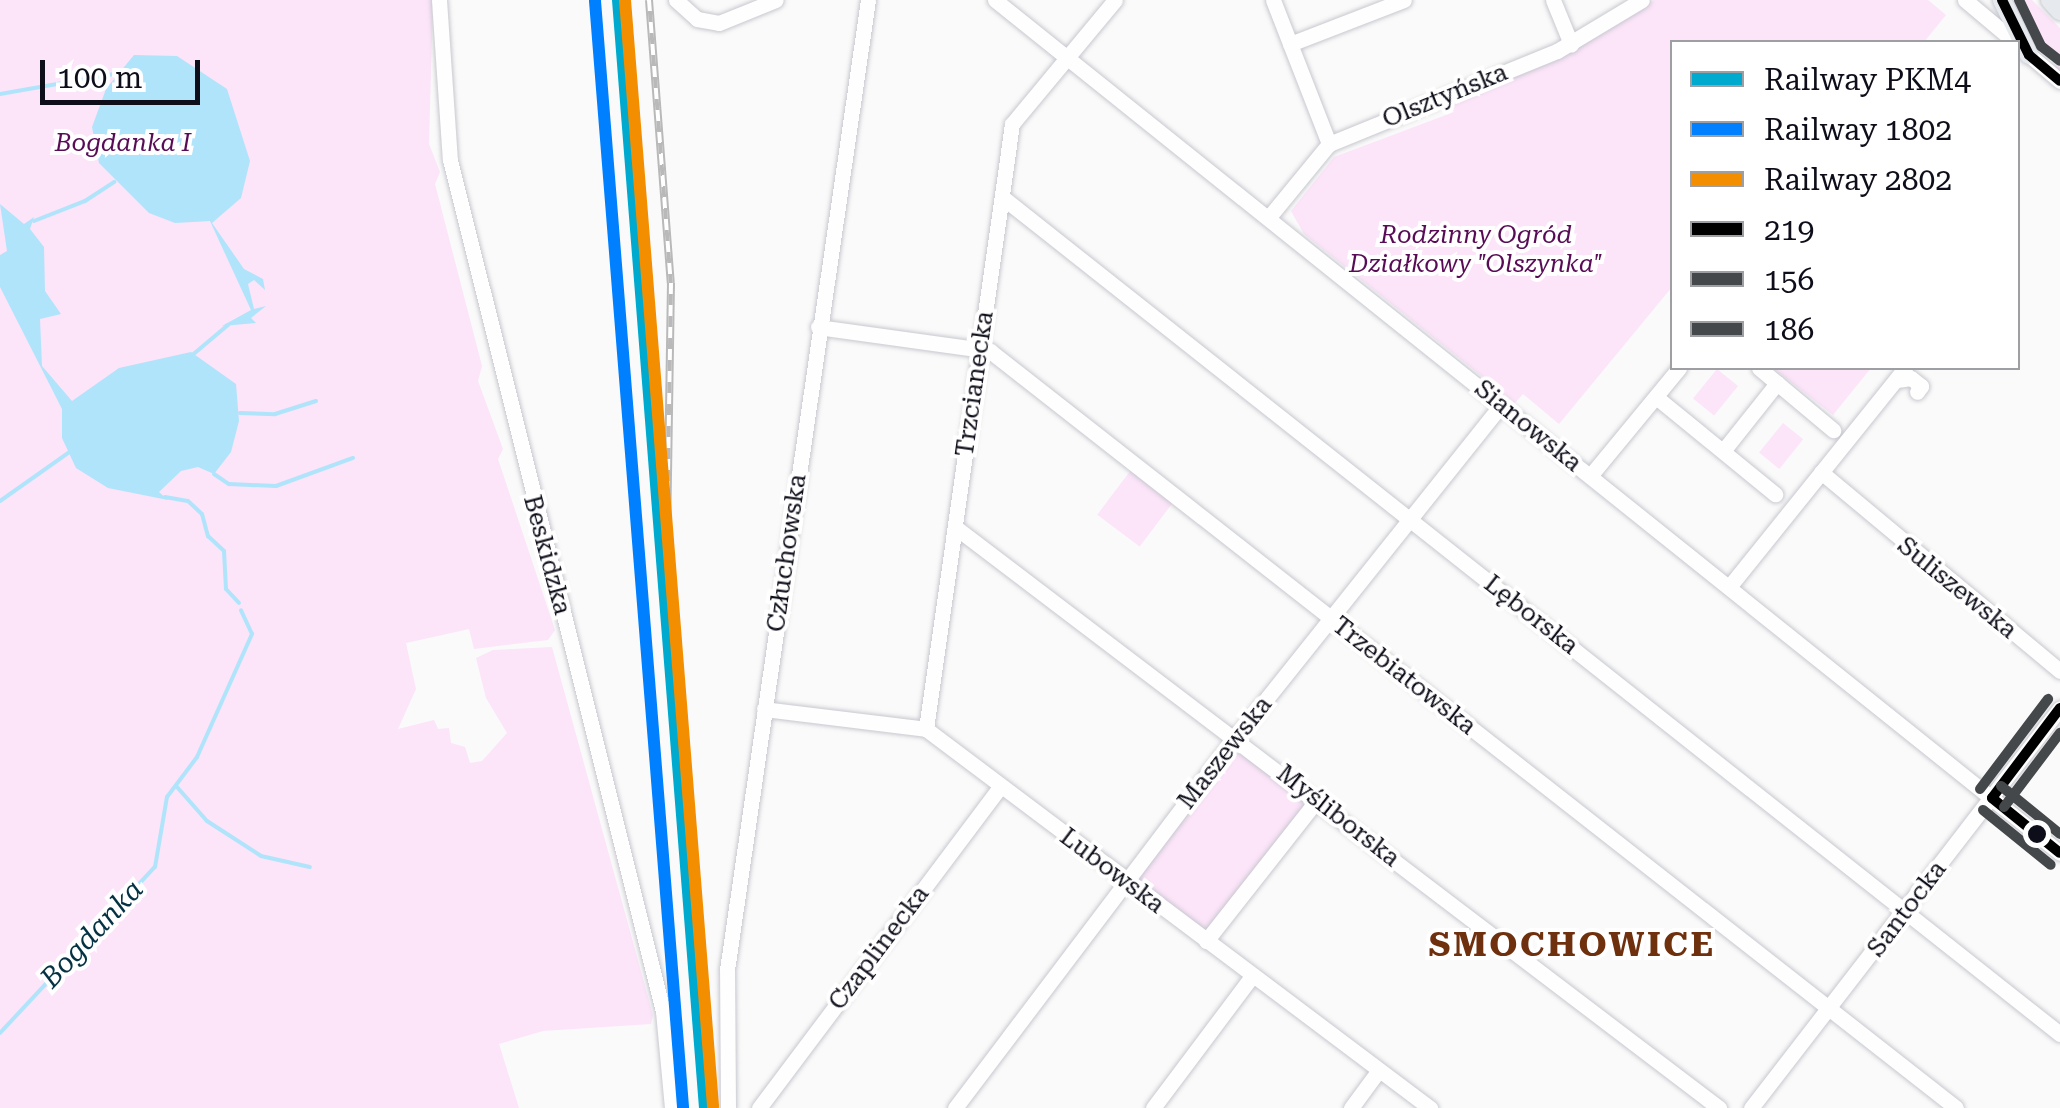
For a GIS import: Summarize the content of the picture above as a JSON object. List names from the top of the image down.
{
  "streets": {
    "street": [
      "Olsztyńska",
      "Trzcianecka",
      "Sianowska",
      "Człuchowska",
      "Beskidzka",
      "Suliszewska",
      "Lęborska",
      "Trzebiatowska",
      "Maszewska",
      "Myśliborska",
      "Lubowska",
      "Santocka",
      "Czaplinecka"
    ]
  },
  "crossings": [
    ["Olsztyńska", "Sianowska"],
    ["Trzcianecka", "Sianowska"],
    ["Trzcianecka", "Lęborska"],
    ["Trzcianecka", "Trzebiatowska"],
    ["Trzcianecka", "Myśliborska"],
    ["Trzcianecka", "Lubowska"],
    ["Sianowska", "Maszewska"],
    ["Sianowska", "Santocka"],
    ["Człuchowska", "Trzebiatowska"],
    ["Lęborska", "Maszewska"],
    ["Lęborska", "Santocka"],
    ["Trzebiatowska", "Maszewska"],
    ["Trzebiatowska", "Santocka"],
    ["Maszewska", "Myśliborska"],
    ["Maszewska", "Lubowska"],
    ["Lubowska", "Czaplinecka"]
  ],
  "districts": ["SMOCHOWICE"],
  "water": ["Bogdanka"],
  "parks": ["Bogdanka I", "Rodzinny Ogród Działkowy \"Olszynka\""],
  "lines": [
    "rail line PKM4",
    "rail line 2802",
    "transit line 219",
    "transit line 186",
    "rail line 1802",
    "transit line 156"
  ],
  "legend": [
    "Railway PKM4",
    "Railway 1802",
    "Railway 2802",
    "219",
    "156",
    "186"
  ],
  "scale_bar": "100 m"
}
